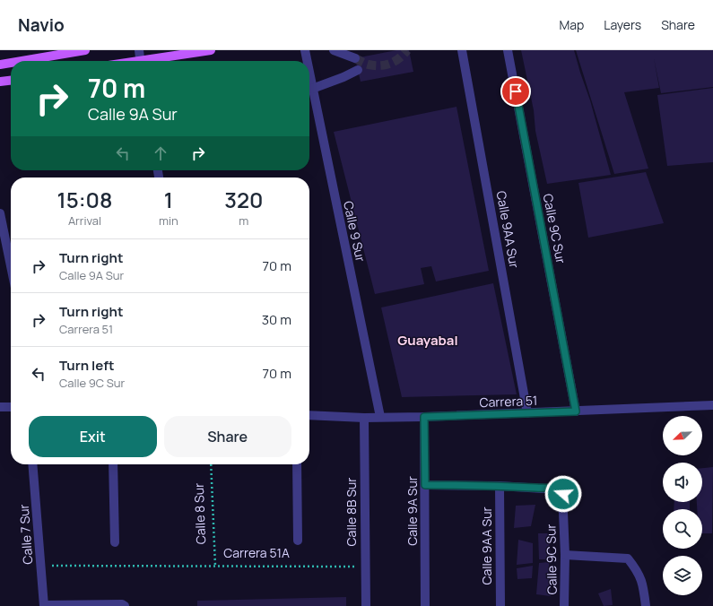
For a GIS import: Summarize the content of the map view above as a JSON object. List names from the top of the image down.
{
  "streets": {
    "street": [
      "Calle 9C Sur",
      "Calle 9AA Sur",
      "Calle 9 Sur",
      "Carrera 51",
      "Calle 9A Sur",
      "Calle 8B Sur",
      "Calle 7 Sur"
    ],
    "path": ["Calle 8 Sur", "Carrera 51A"]
  },
  "crossings": [
    ["Calle 9C Sur", "Calle 9AA Sur"],
    ["Calle 9C Sur", "Carrera 51"],
    ["Calle 9AA Sur", "Carrera 51"],
    ["Calle 9 Sur", "Carrera 51"],
    ["Carrera 51", "Calle 9A Sur"],
    ["Carrera 51", "Calle 8B Sur"],
    ["Calle 8B Sur", "Carrera 51A"],
    ["Calle 8 Sur", "Carrera 51A"],
    ["Calle 7 Sur", "Carrera 51A"]
  ],
  "districts": ["Guayabal"],
  "north": "bottom left",
  "page": {
    "header": "Navio",
    "nav": ["Map", "Layers", "Share"],
    "turn": ["70 m", "Calle 9A Sur"],
    "eta": [
      "15:08",
      "Arrival",
      "1",
      "min",
      "320",
      "m"
    ],
    "list": [
      {
        "name": "Turn right",
        "note": "Calle 9A Sur",
        "value": "70 m"
      },
      {
        "name": "Turn right",
        "note": "Carrera 51",
        "value": "30 m"
      },
      {
        "name": "Turn left",
        "note": "Calle 9C Sur",
        "value": "70 m"
      }
    ],
    "buttons": ["Exit", "Share"]
  }
}
